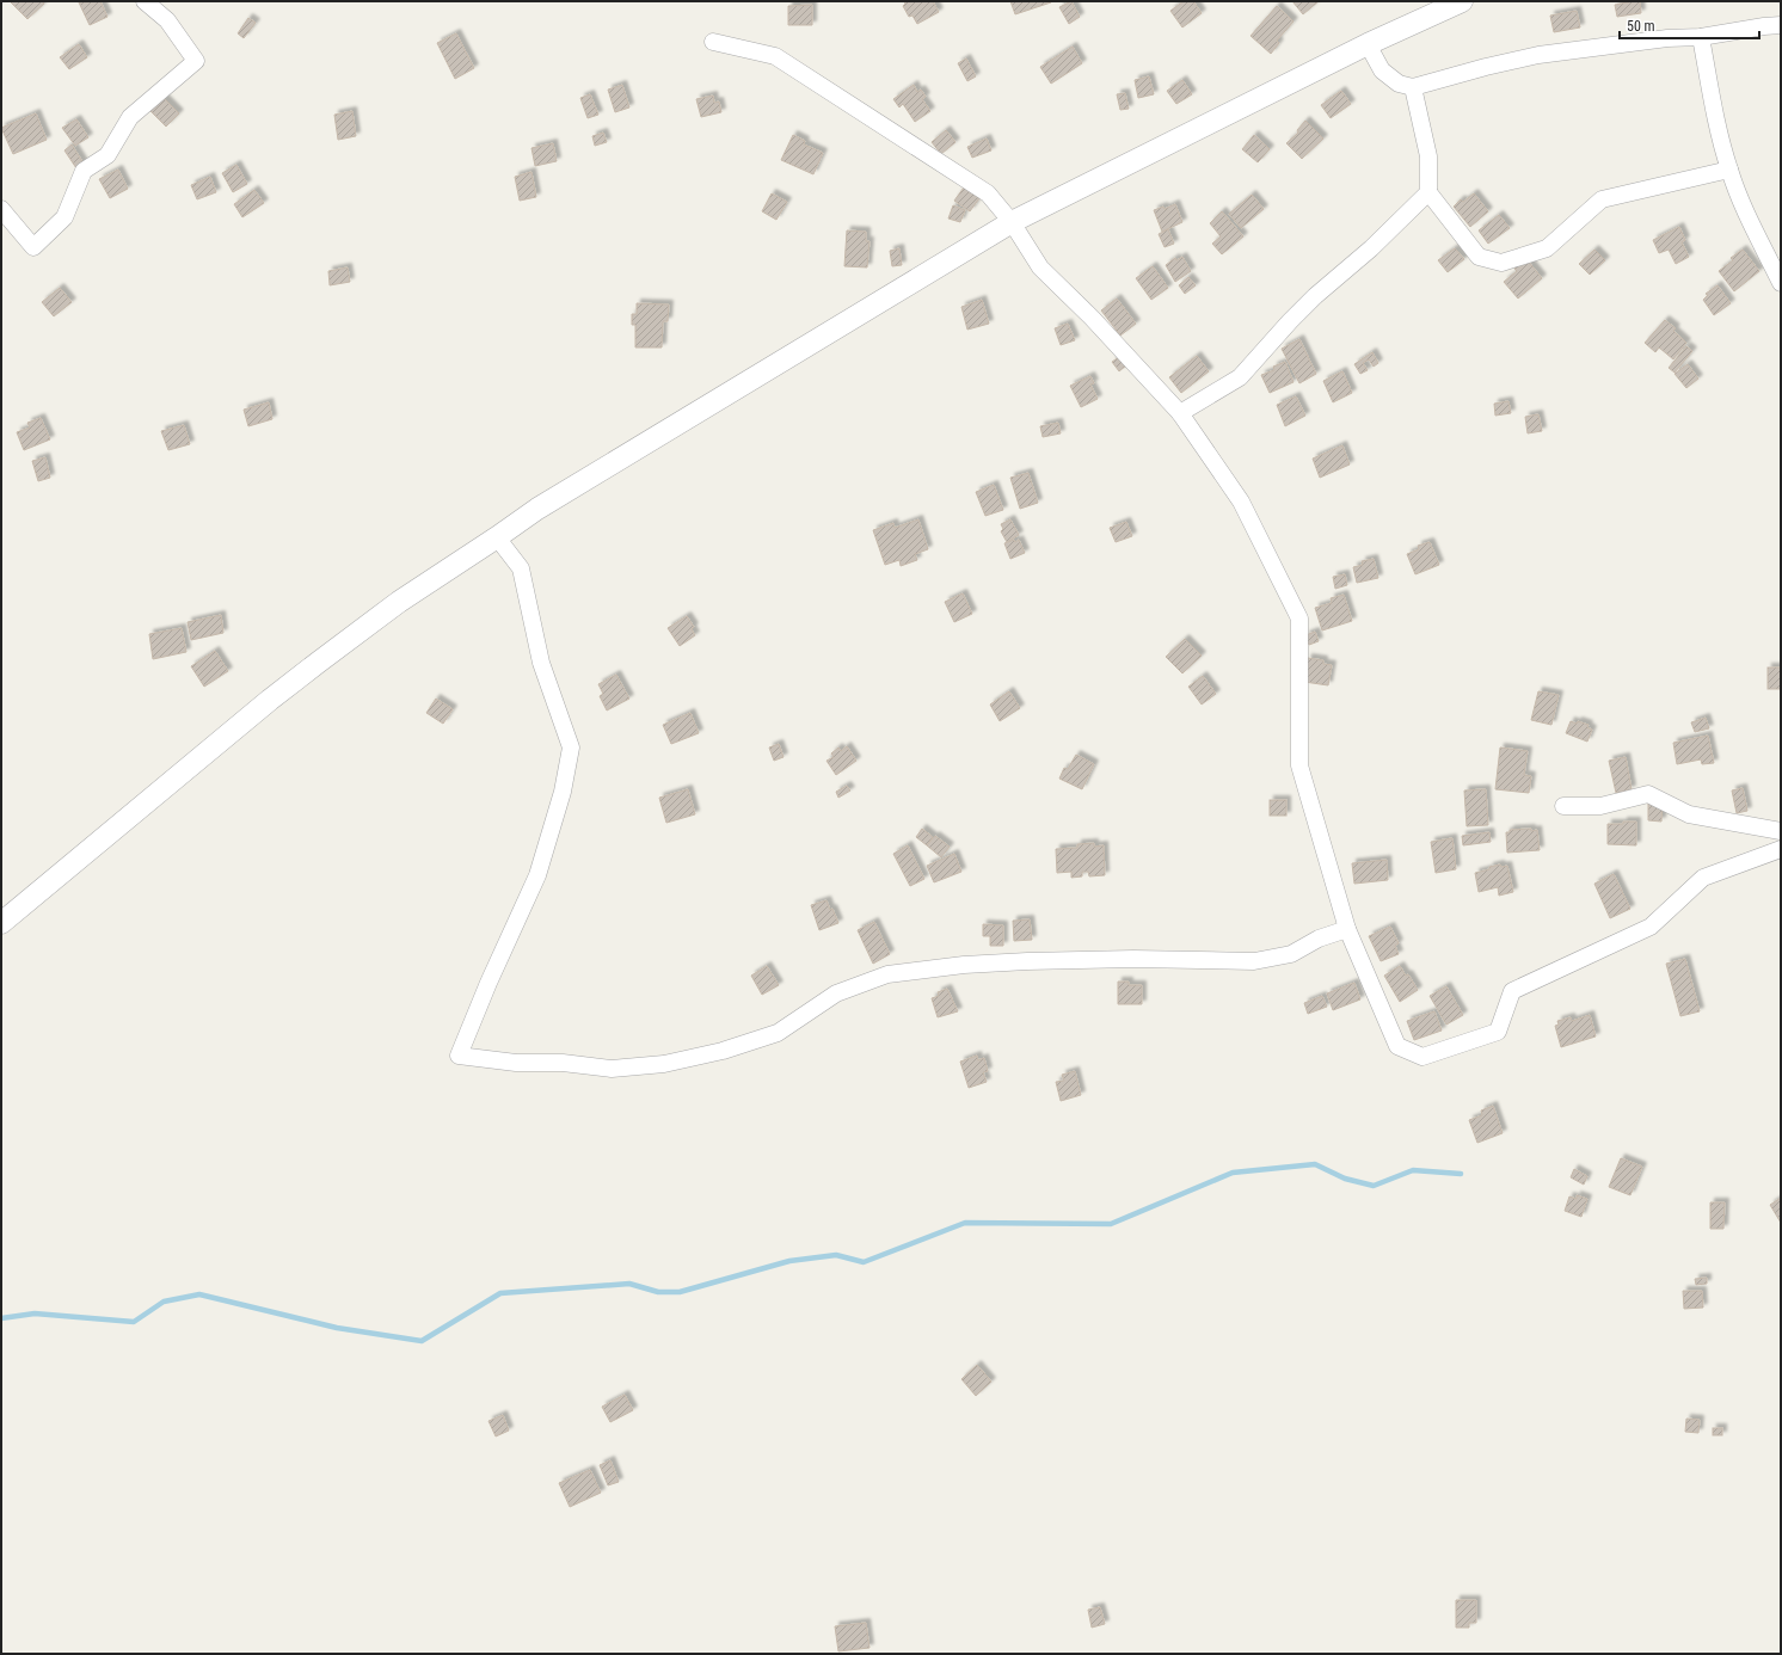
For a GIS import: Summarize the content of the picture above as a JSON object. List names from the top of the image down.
{
  "scale_bar": "50 m"
}
